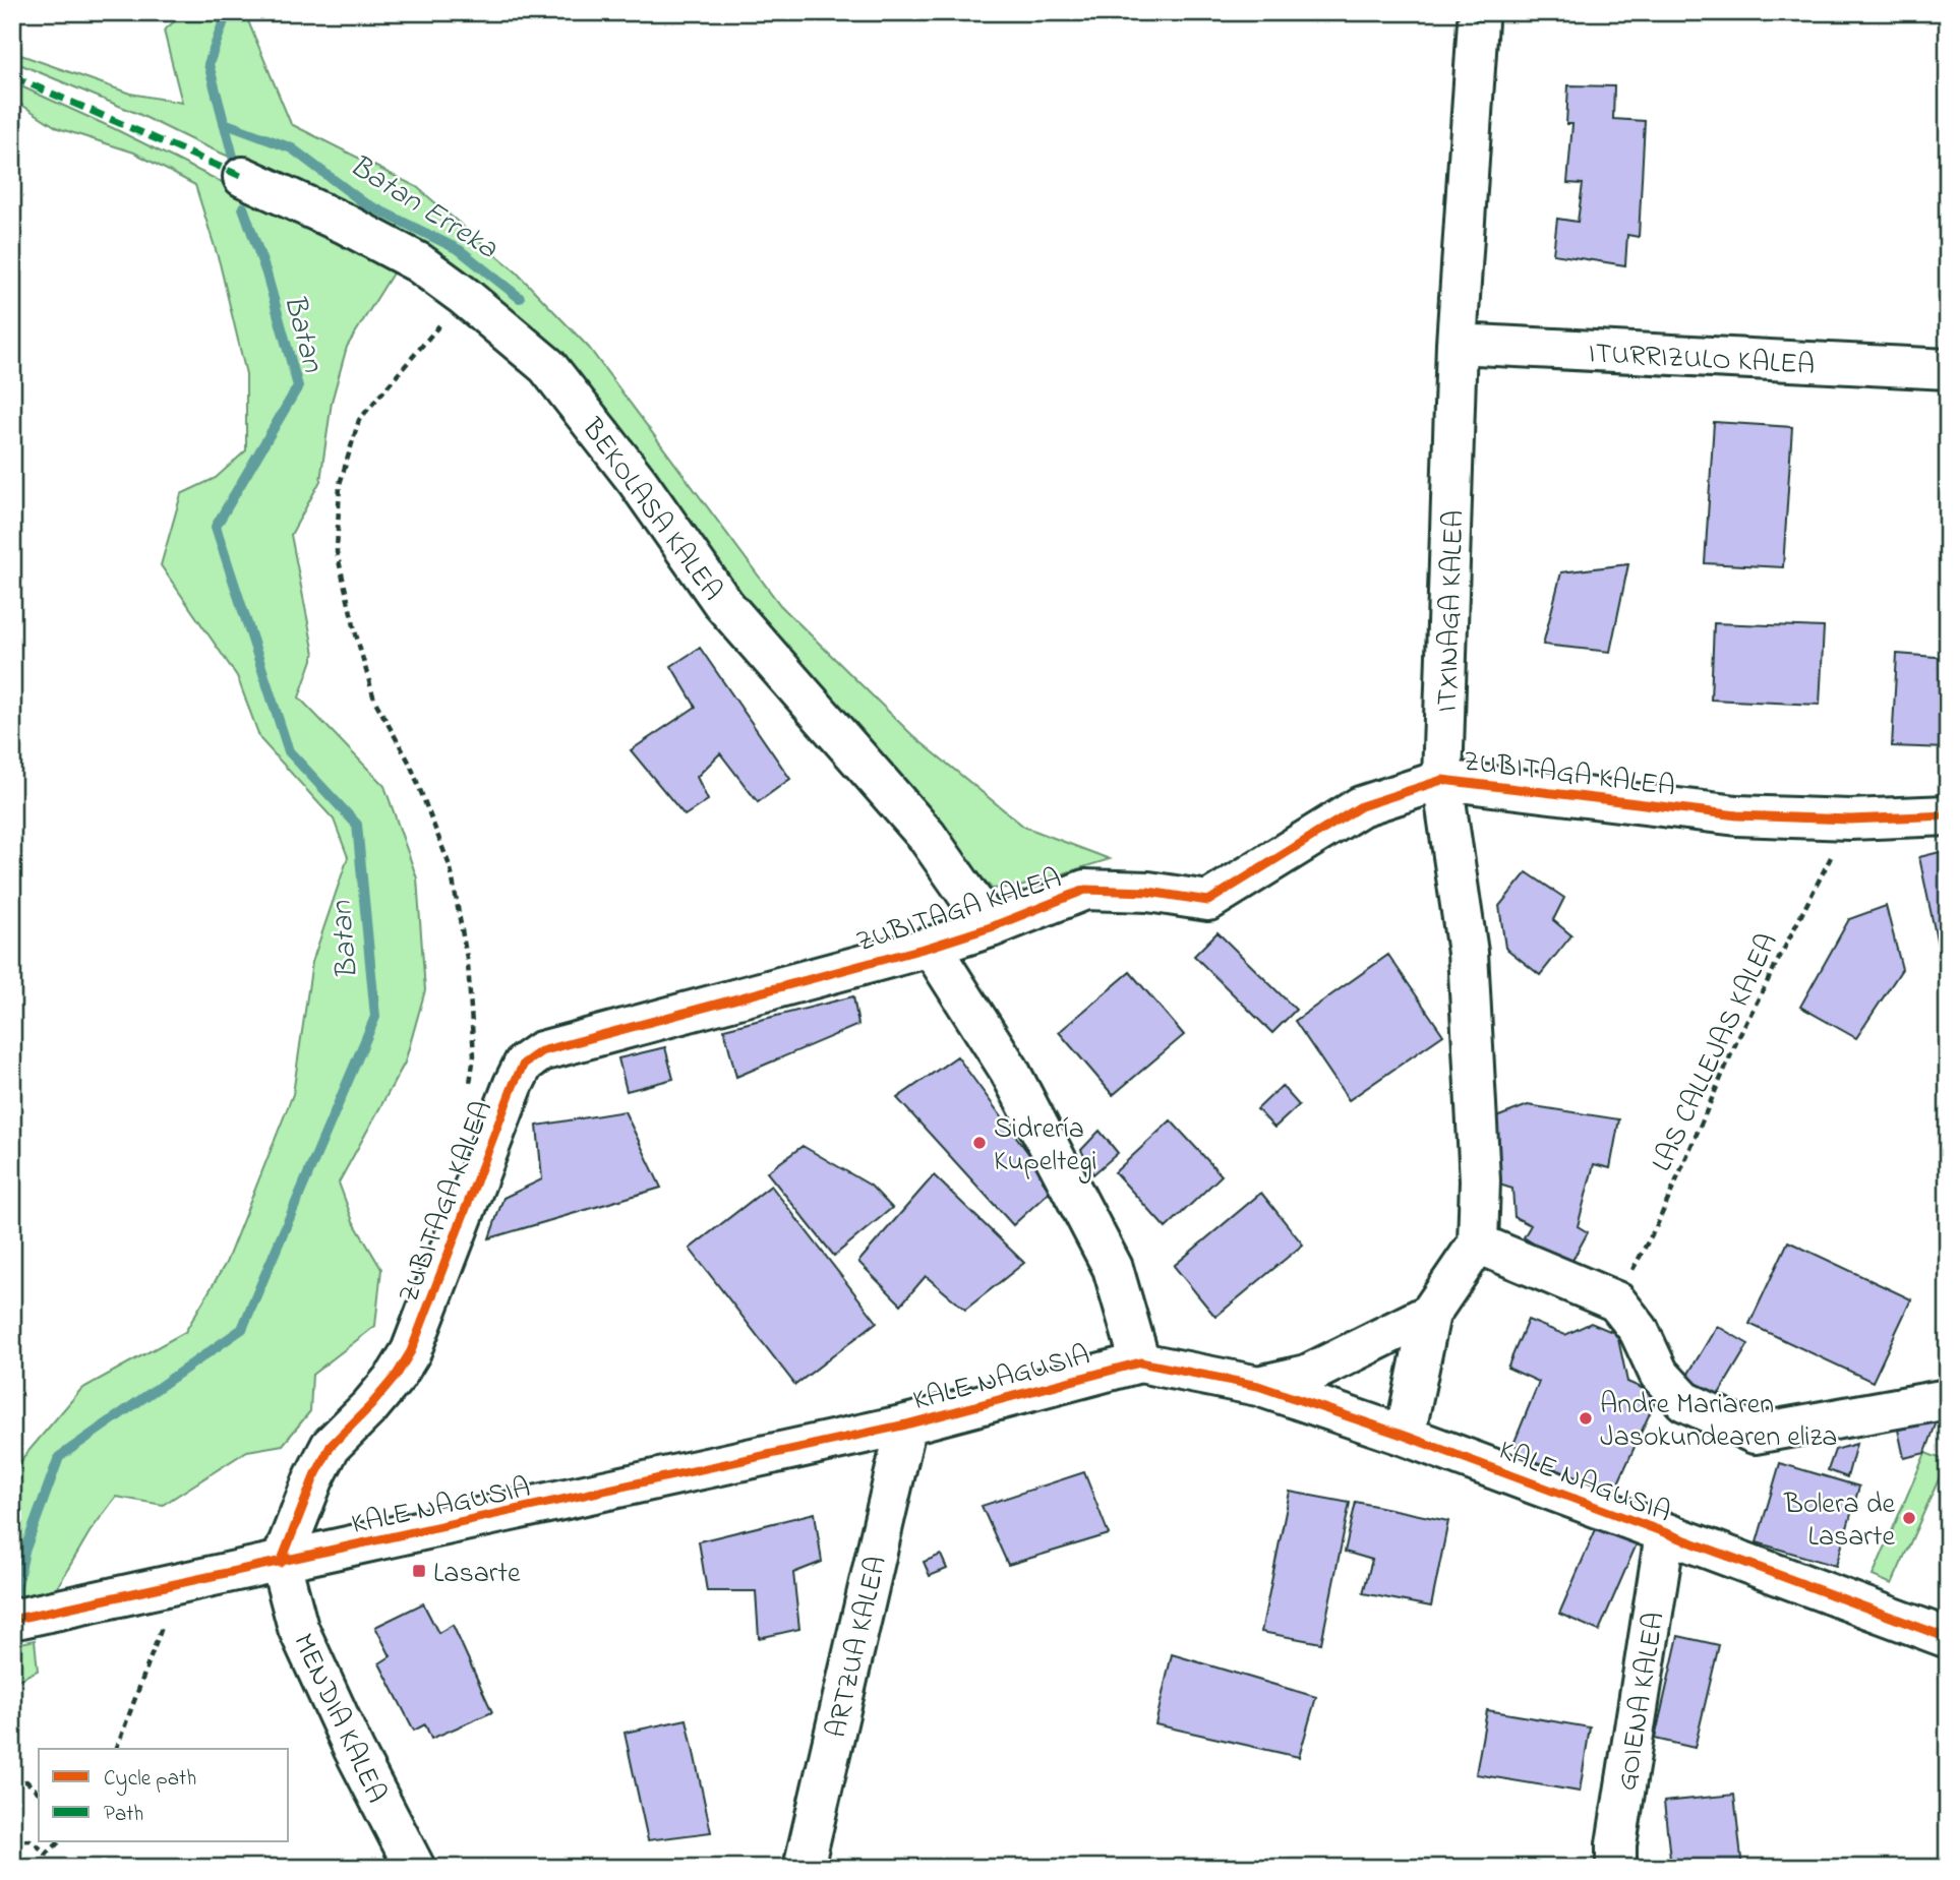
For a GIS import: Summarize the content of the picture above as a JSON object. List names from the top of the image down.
{
  "streets": {
    "street": [
      "ITURRIZULO KALEA",
      "BEKOLASA KALEA",
      "ITXINAGA KALEA",
      "ZUBITAGA KALEA",
      "KALE NAGUSIA",
      "ARTZUA KALEA",
      "GOIENA KALEA",
      "MENDIA KALEA"
    ],
    "path": ["LAS CALLEJAS KALEA"]
  },
  "crossings": [
    ["ITURRIZULO KALEA", "ITXINAGA KALEA"],
    ["BEKOLASA KALEA", "ZUBITAGA KALEA"],
    ["ITXINAGA KALEA", "ZUBITAGA KALEA"],
    ["ZUBITAGA KALEA", "LAS CALLEJAS KALEA"],
    ["ZUBITAGA KALEA", "KALE NAGUSIA"],
    ["ZUBITAGA KALEA", "MENDIA KALEA"],
    ["KALE NAGUSIA", "ARTZUA KALEA"],
    ["KALE NAGUSIA", "GOIENA KALEA"],
    ["KALE NAGUSIA", "MENDIA KALEA"]
  ],
  "water": ["Batan Erreka", "Batan"],
  "places": {
    "other": ["Sidrería Kupeltegi", "Andre Mariaren Jasokundearen eliza", "Bolera de Lasarte"],
    "transit": ["Lasarte"]
  },
  "legend": ["Cycle path", "Path"]
}
